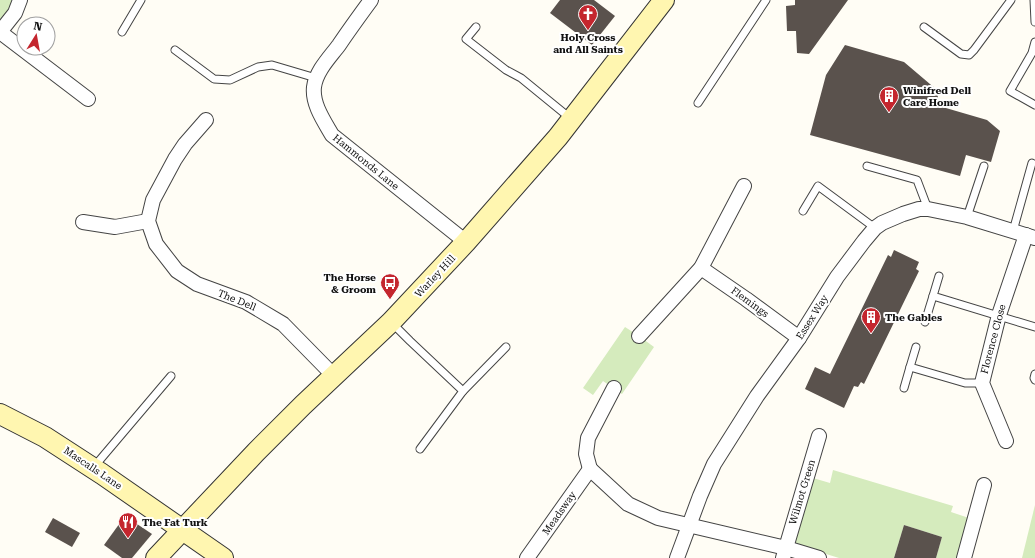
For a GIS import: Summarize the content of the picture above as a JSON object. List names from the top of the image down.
{
  "streets": {
    "main road": ["Warley Hill", "Mascalls Lane"],
    "street": [
      "Hammonds Lane",
      "The Dell",
      "Flemings",
      "Essex Way",
      "Florence Close",
      "Wilmot Green",
      "Meadsway"
    ]
  },
  "crossings": [
    ["Hammonds Lane", "Warley Hill"],
    ["Warley Hill", "The Dell"],
    ["Warley Hill", "Mascalls Lane"],
    ["Flemings", "Essex Way"],
    ["Essex Way", "Florence Close"]
  ],
  "places": {
    "church": ["Holy Cross and All Saints"],
    "building": ["Winifred Dell Care Home", "The Gables"],
    "bus stop": ["The Horse & Groom"],
    "restaurant": ["The Fat Turk"]
  },
  "north": "top"
}
